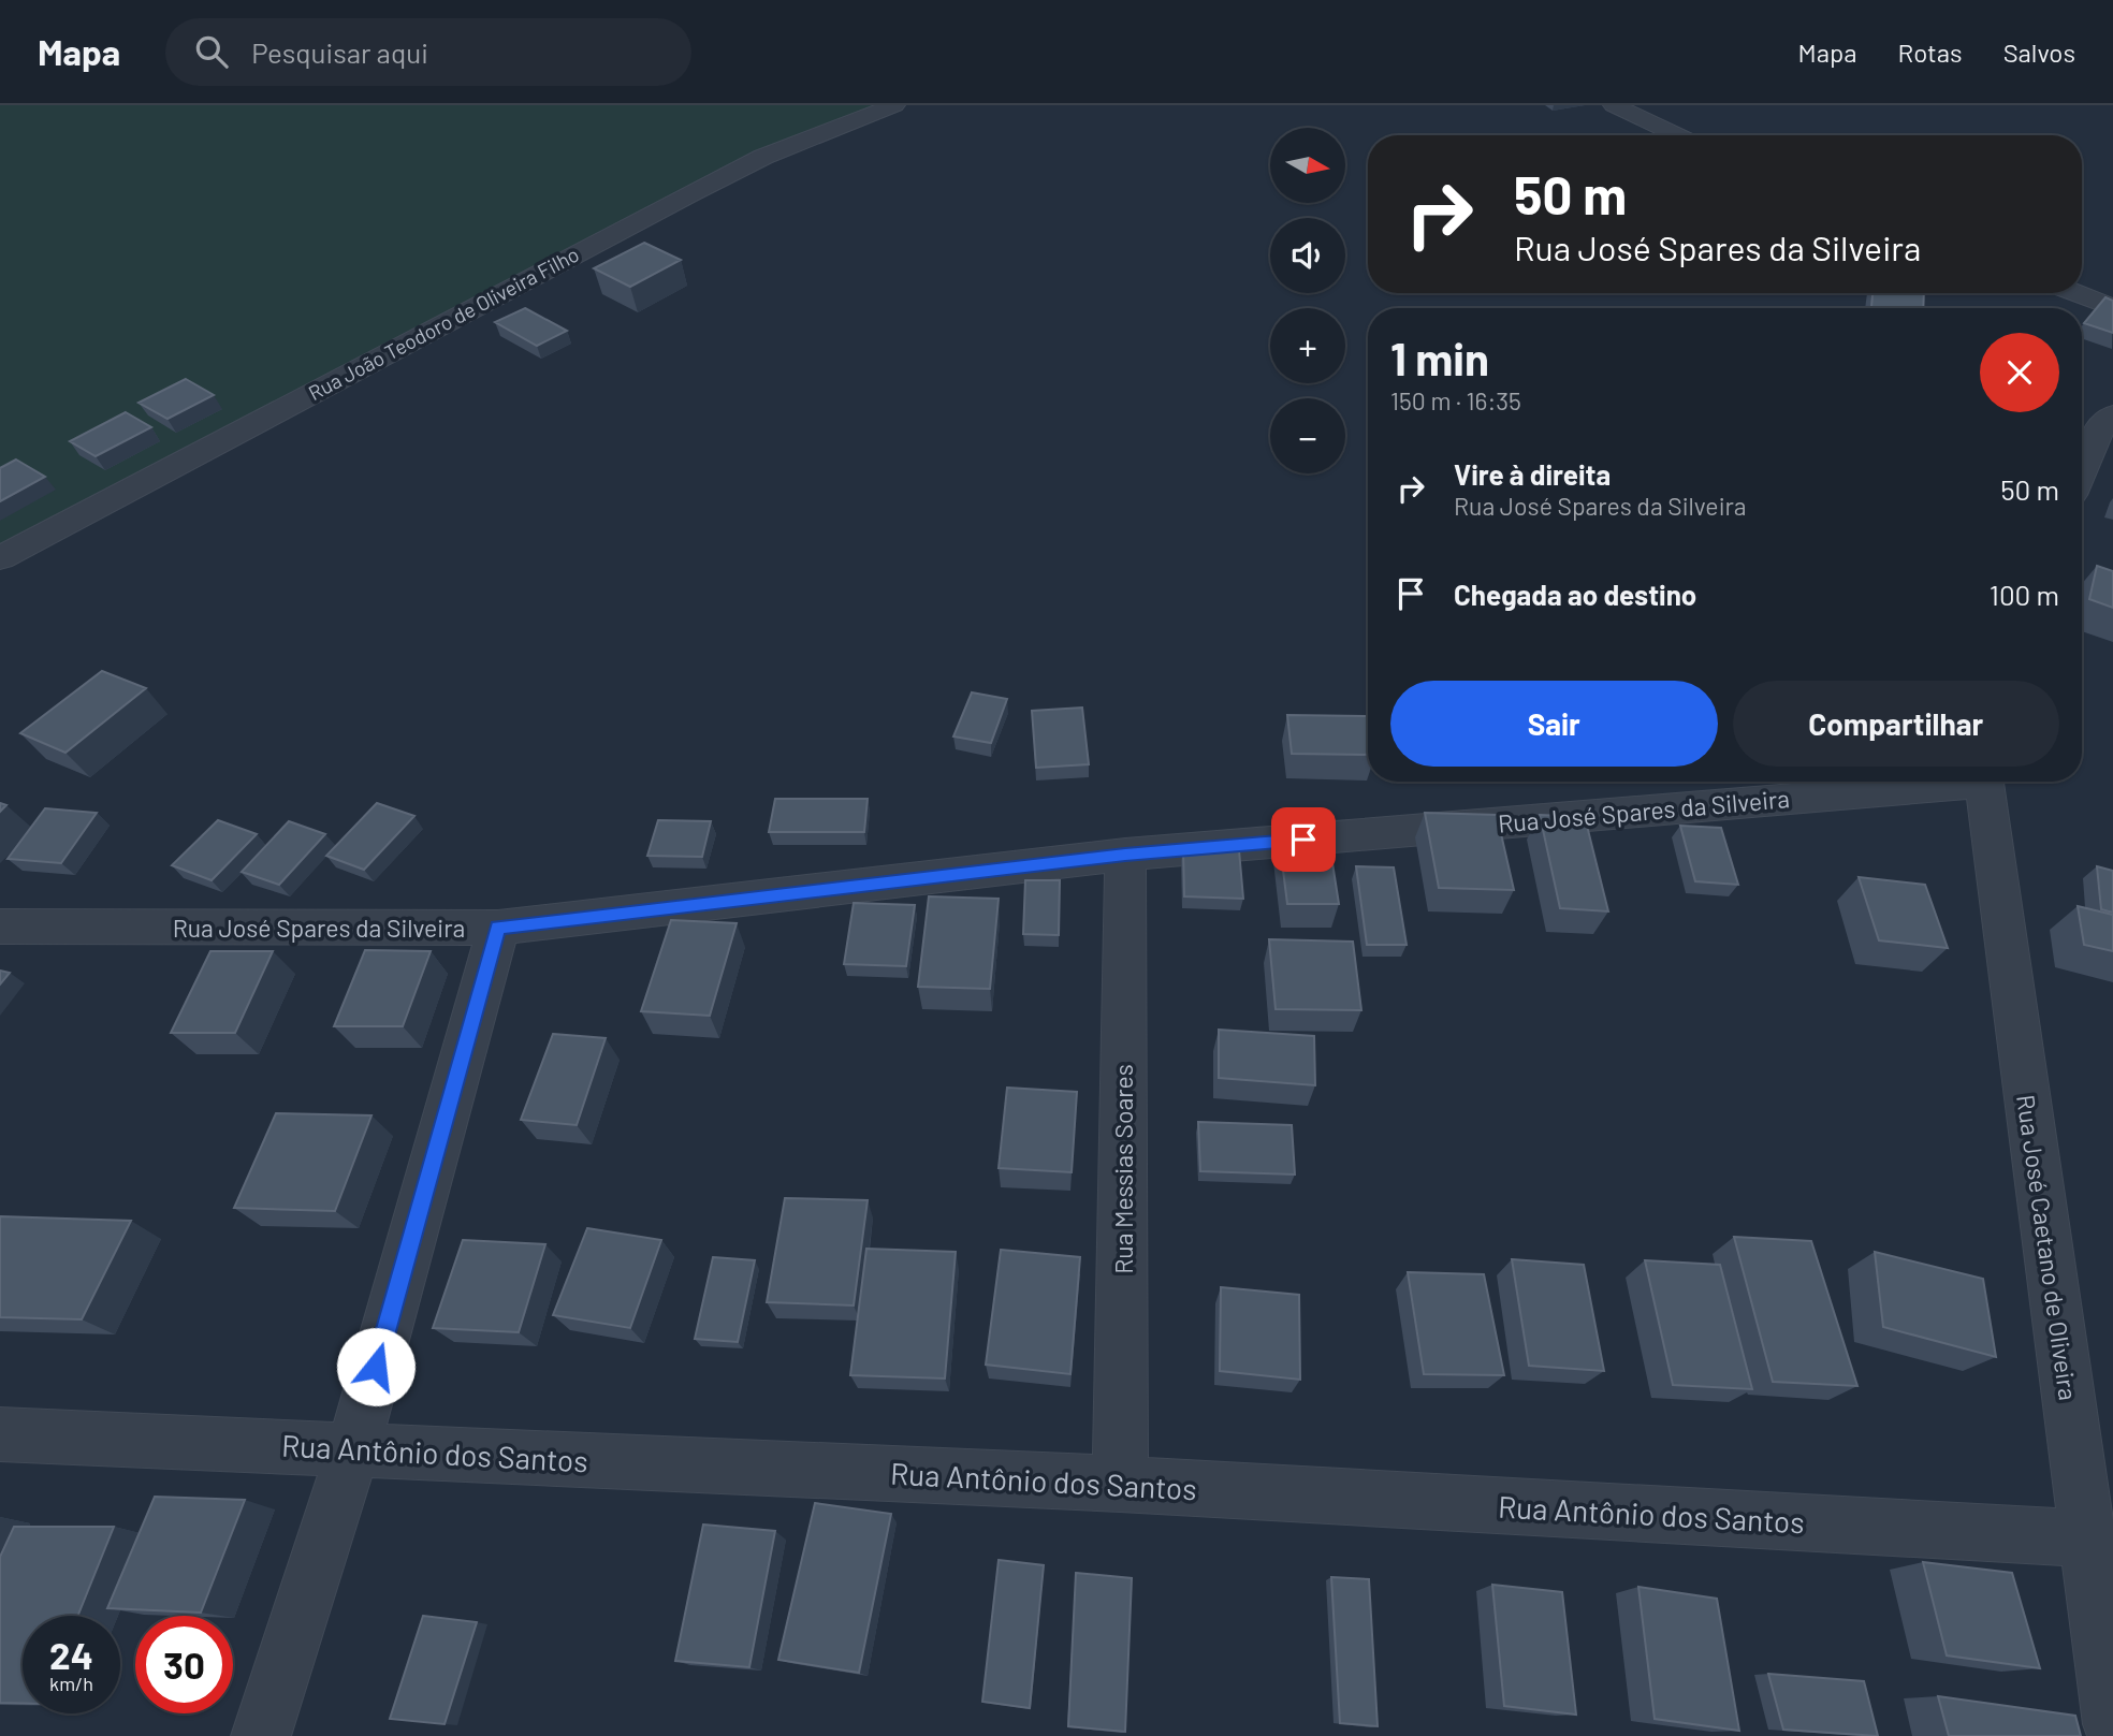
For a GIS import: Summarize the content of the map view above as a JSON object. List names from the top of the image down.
{
  "streets": {
    "street": [
      "Rua João Teodoro de Oliveira Filho",
      "Rua José Spares da Silveira",
      "Rua Messias Soares",
      "Rua José Caetano de Oliveira",
      "Rua Antônio dos Santos"
    ]
  },
  "crossings": [
    ["Rua José Spares da Silveira", "Rua Messias Soares"],
    ["Rua Messias Soares", "Rua Antônio dos Santos"],
    ["Rua José Caetano de Oliveira", "Rua Antônio dos Santos"]
  ],
  "north": "right",
  "page": {
    "header": "Mapa",
    "search": "Pesquisar aqui",
    "nav": ["Mapa", "Rotas", "Salvos"],
    "map_buttons": ["+", "−"],
    "turn": ["50 m", "Rua José Spares da Silveira"],
    "heading": ["1 min", "150 m · 16:35"],
    "list": [
      {
        "name": "Vire à direita",
        "note": "Rua José Spares da Silveira",
        "value": "50 m"
      },
      {
        "name": "Chegada ao destino",
        "value": "100 m"
      }
    ],
    "buttons": ["Sair", "Compartilhar"],
    "speed": "24 km/h",
    "limit": "30"
  }
}
